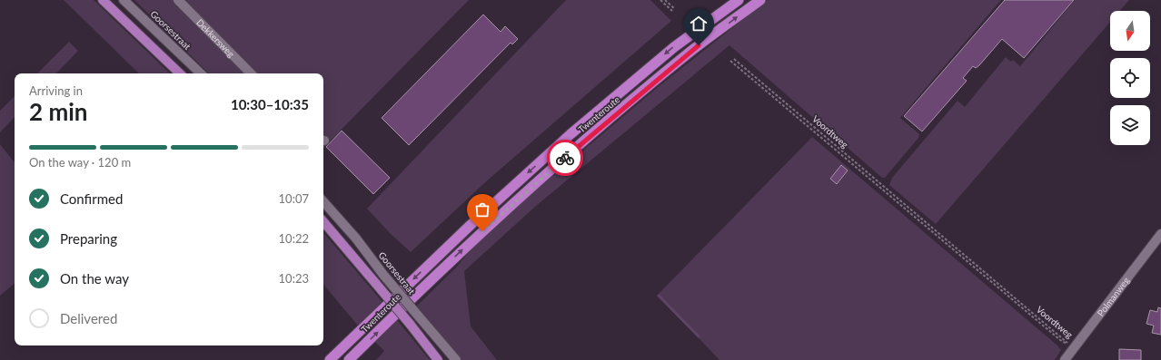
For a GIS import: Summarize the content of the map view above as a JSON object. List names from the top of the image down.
{
  "streets": {
    "highway": ["Twenteroute"],
    "street": ["Goorsestraat", "Dekkersweg", "Polmanweg"],
    "path": ["Voordtweg"]
  },
  "crossings": [
    ["Voordtweg", "Polmanweg"]
  ],
  "north": "bottom",
  "page": {
    "heading": ["2 min", "Arriving in", "10:30–10:35"],
    "bar": "On the way · 120 m",
    "list": [
      ["Confirmed", "10:07"],
      ["Preparing", "10:22"],
      ["On the way", "10:23"],
      "Delivered"
    ]
  }
}
